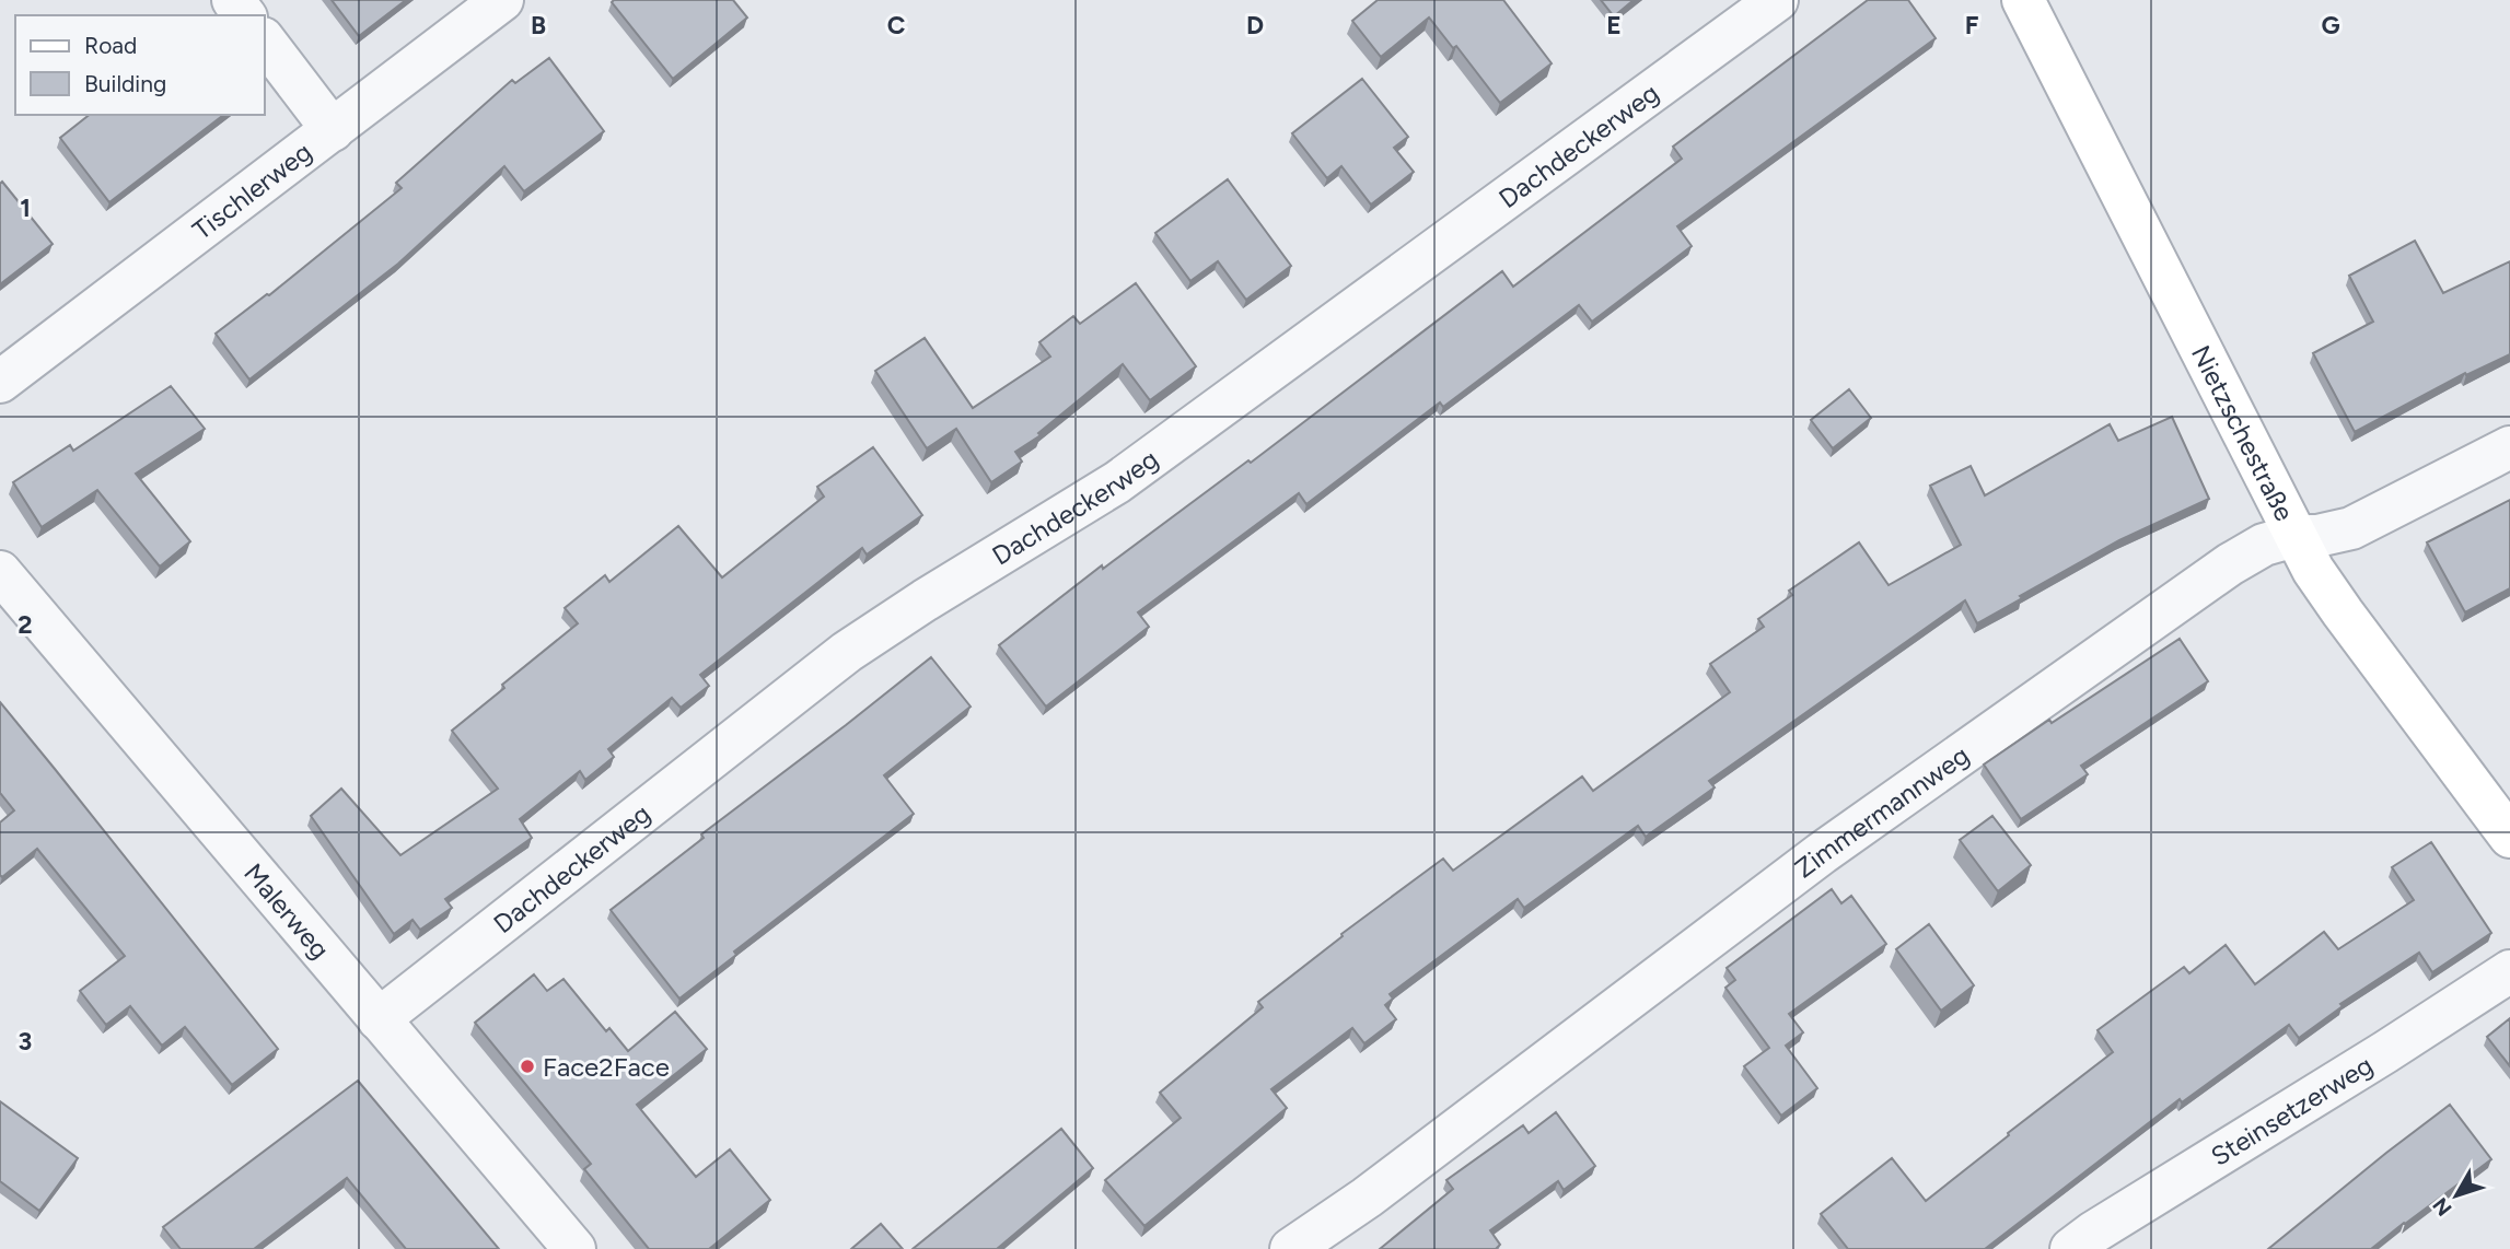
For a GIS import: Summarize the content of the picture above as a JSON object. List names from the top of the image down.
{
  "streets": {
    "street": [
      "Dachdeckerweg",
      "Tischlerweg",
      "Nietzschestraße",
      "Zimmermannweg",
      "Malerweg",
      "Steinsetzerweg"
    ]
  },
  "crossings": [
    ["Dachdeckerweg", "Malerweg"],
    ["Nietzschestraße", "Zimmermannweg"]
  ],
  "places": ["Face2Face"],
  "legend": ["Road", "Building"],
  "north": "bottom left",
  "grid": {
    "columns": [
      "B",
      "C",
      "D",
      "E",
      "F",
      "G"
    ],
    "rows": ["1", "2", "3"]
  }
}
